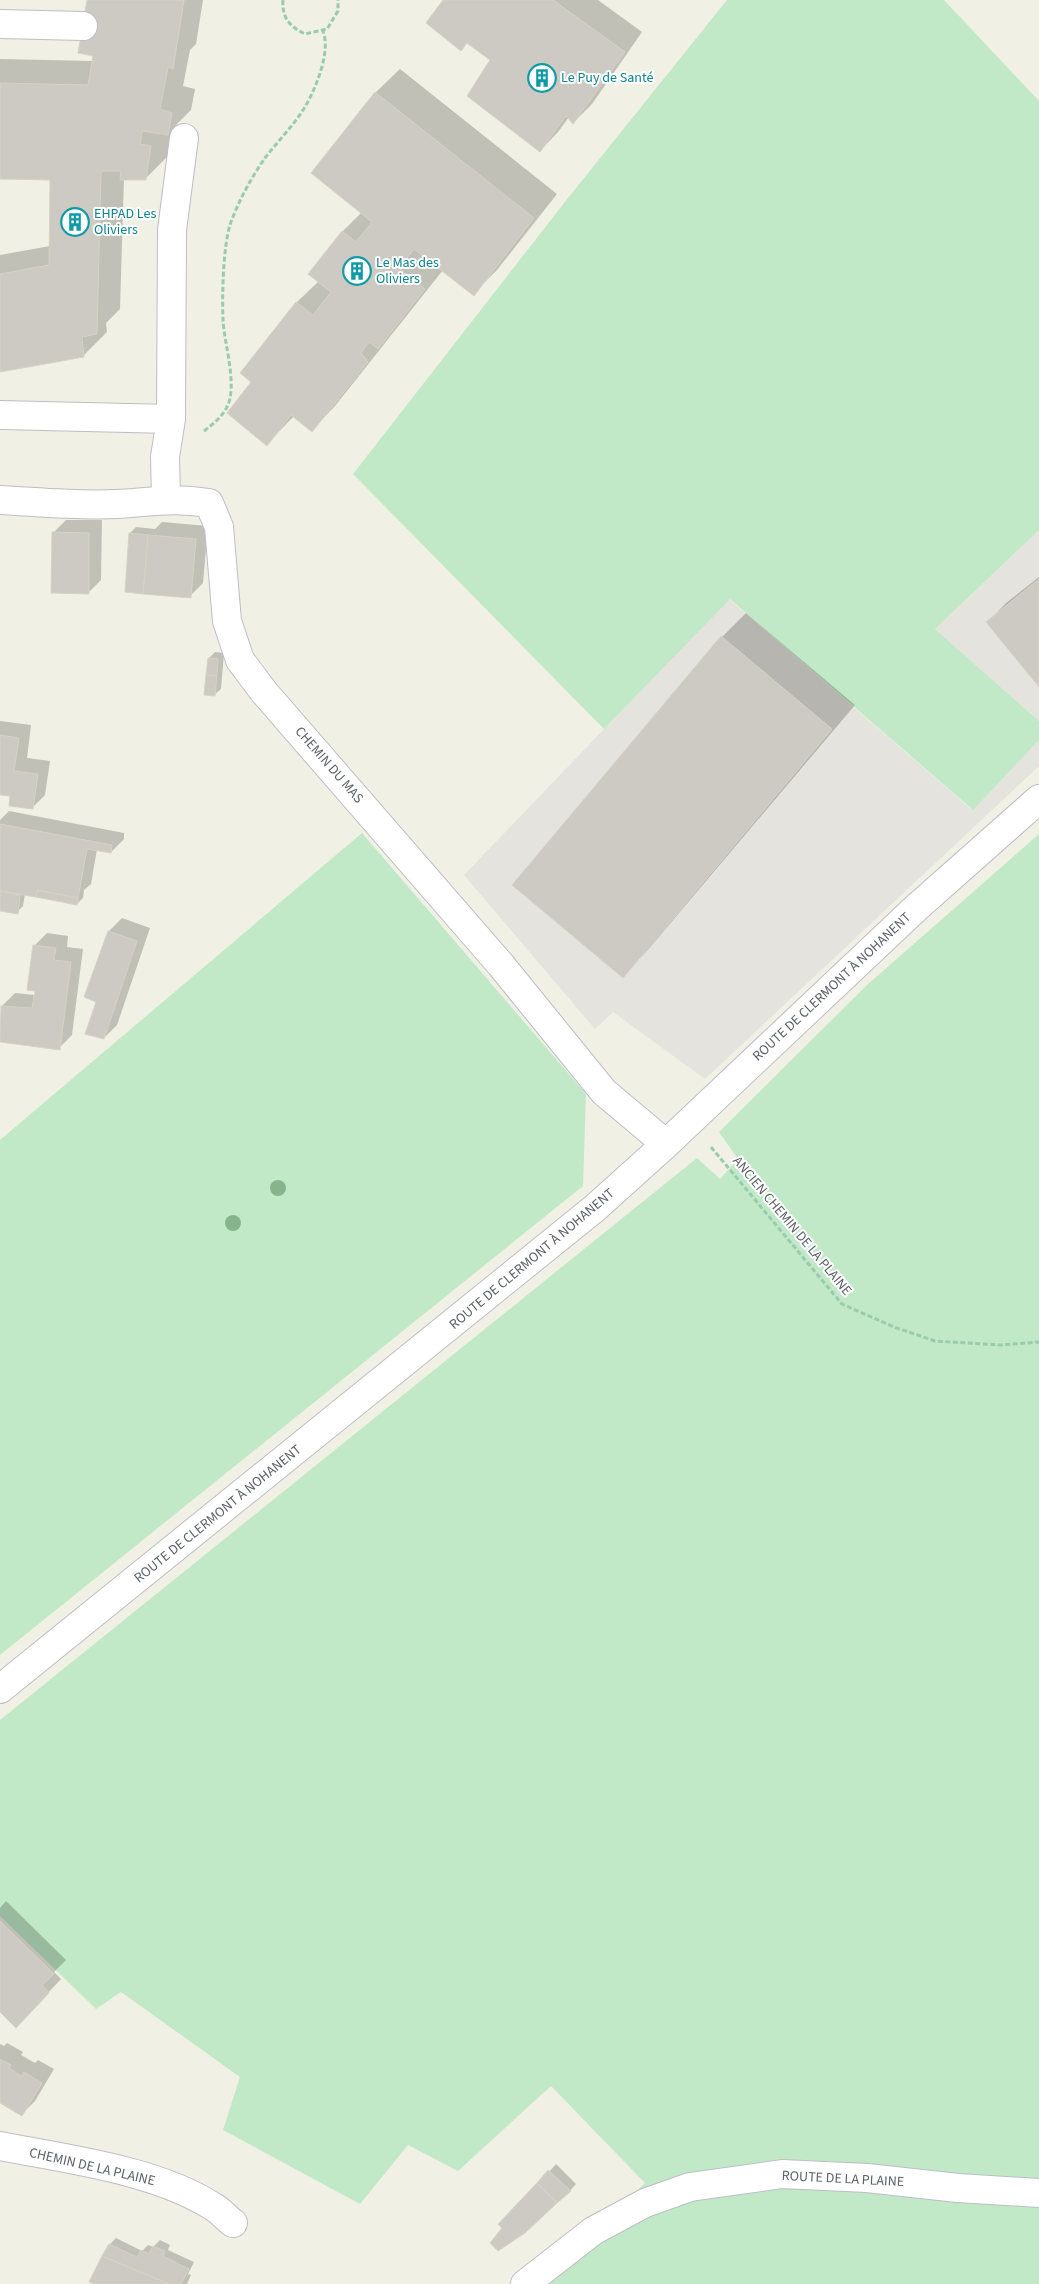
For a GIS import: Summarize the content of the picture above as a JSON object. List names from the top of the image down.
{
  "streets": {
    "street": [
      "CHEMIN DU MAS",
      "ROUTE DE CLERMONT À NOHANENT",
      "CHEMIN DE LA PLAINE",
      "ROUTE DE LA PLAINE"
    ],
    "path": ["ANCIEN CHEMIN DE LA PLAINE"]
  },
  "crossings": [
    ["CHEMIN DU MAS", "ROUTE DE CLERMONT À NOHANENT"],
    ["ROUTE DE CLERMONT À NOHANENT", "ANCIEN CHEMIN DE LA PLAINE"]
  ],
  "places": {
    "building": ["Le Puy de Santé", "EHPAD Les Oliviers", "Le Mas des Oliviers"]
  }
}
